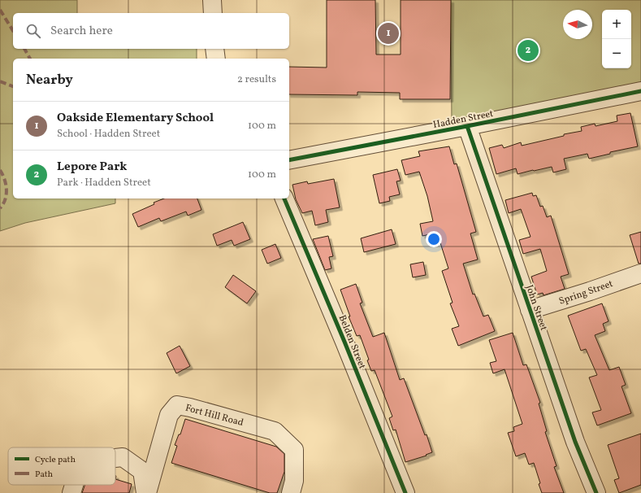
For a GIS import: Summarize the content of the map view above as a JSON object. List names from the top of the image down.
{
  "streets": {
    "street": [
      "Hadden Street",
      "Spring Street",
      "John Street",
      "Belden Street",
      "Fort Hill Road"
    ]
  },
  "crossings": [
    ["Hadden Street", "John Street"],
    ["Spring Street", "John Street"]
  ],
  "legend": ["Cycle path", "Path"],
  "north": "left",
  "page": {
    "map_buttons": ["+", "−"],
    "search": "Search here",
    "pins": ["1", "2"],
    "heading": ["Nearby", "2 results"],
    "list": [
      {
        "mark": "1",
        "name": "Oakside Elementary School",
        "note": "School · Hadden Street",
        "value": "100 m"
      },
      {
        "mark": "2",
        "name": "Lepore Park",
        "note": "Park · Hadden Street",
        "value": "100 m"
      }
    ]
  }
}
